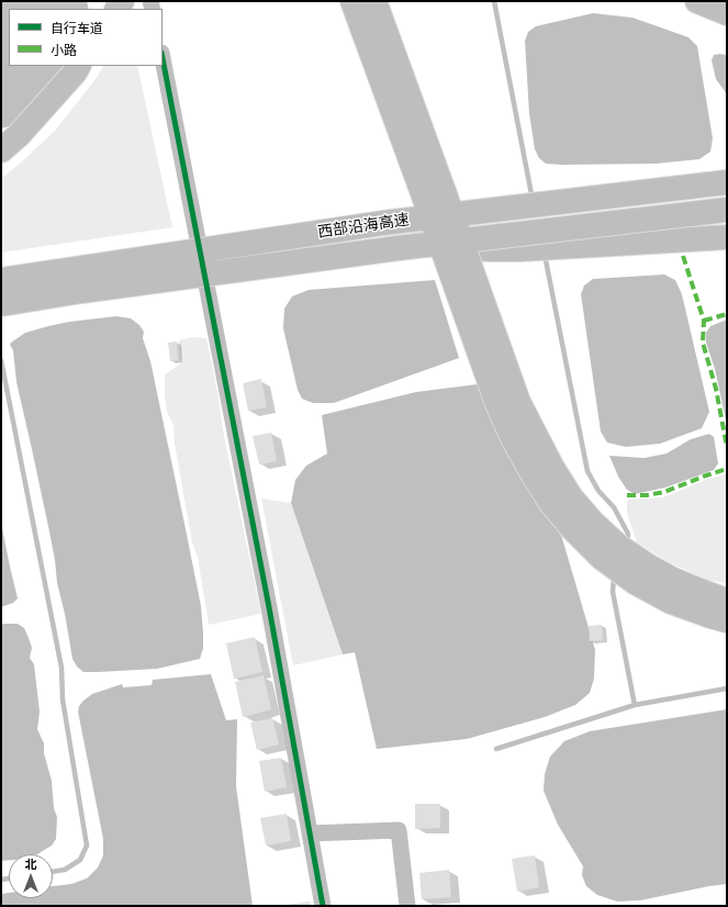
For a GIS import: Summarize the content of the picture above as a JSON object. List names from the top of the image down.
{
  "streets": {
    "highway": ["西部沿海高速"]
  },
  "legend": ["自行车道", "小路"],
  "north": "top"
}
